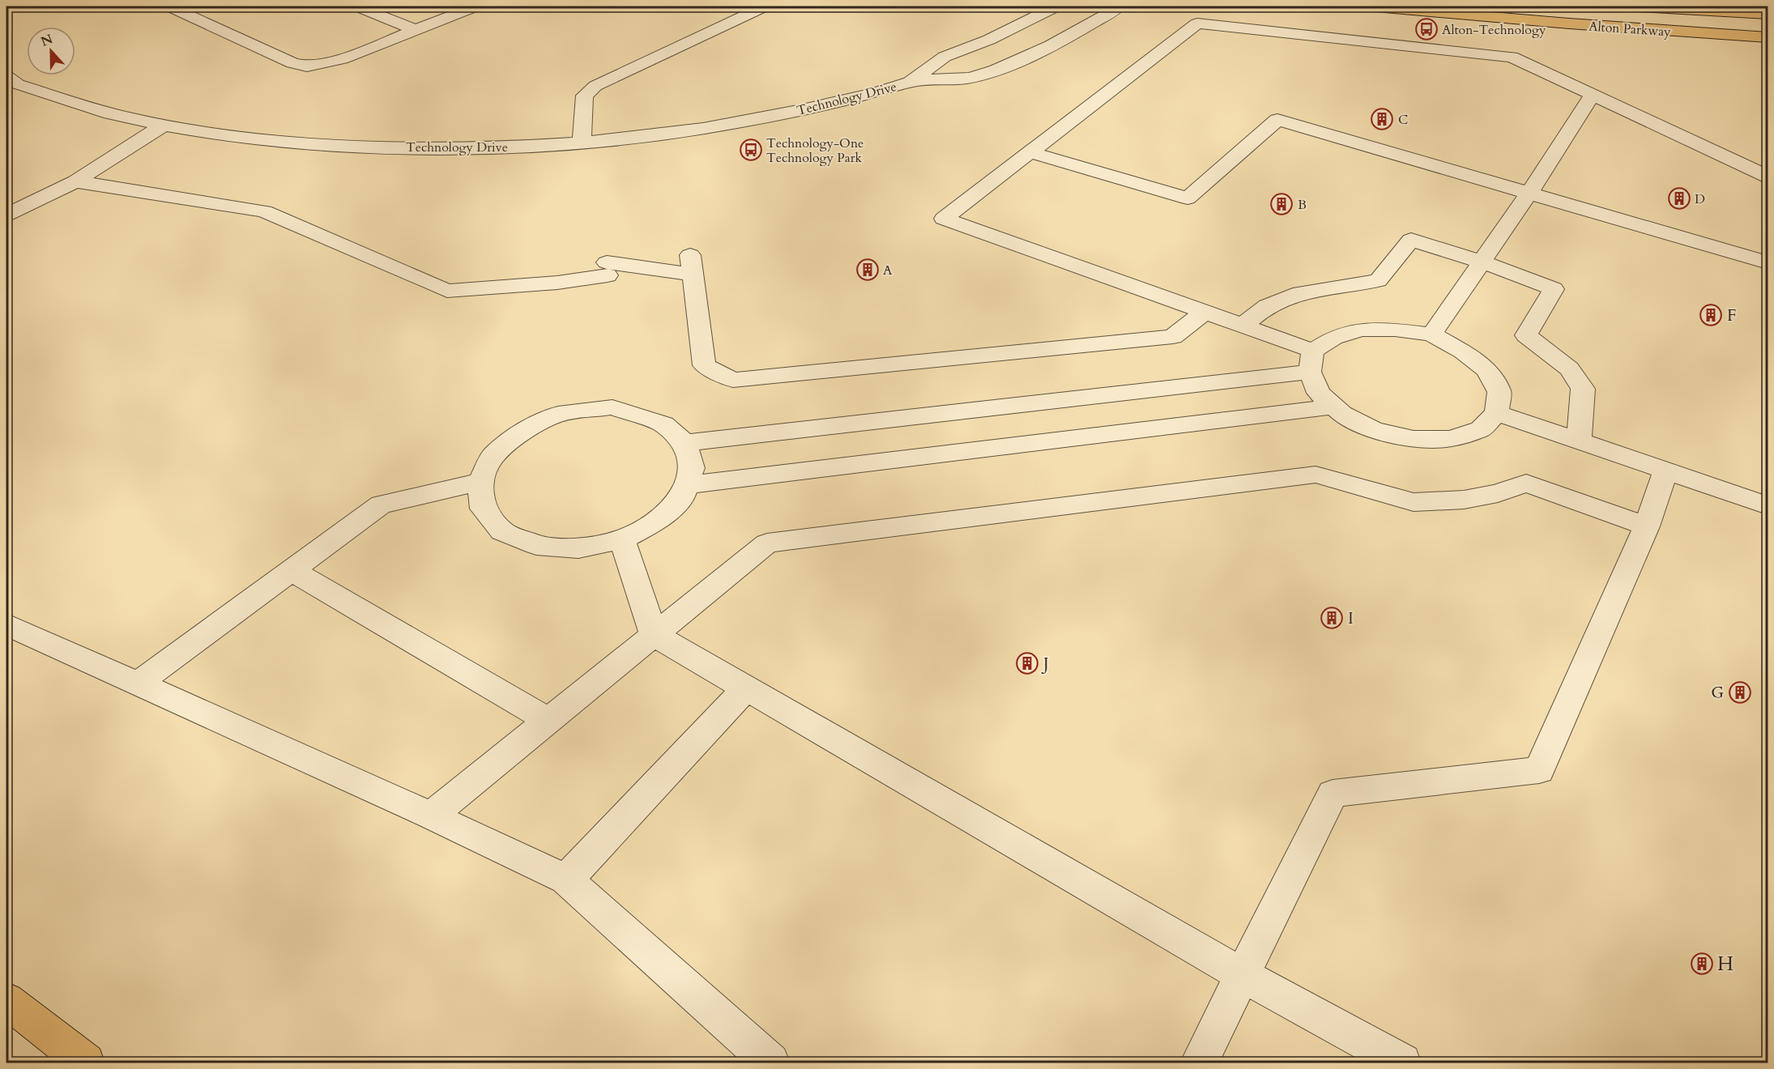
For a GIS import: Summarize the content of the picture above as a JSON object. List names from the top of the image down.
{
  "streets": {
    "main road": ["Alton Parkway"],
    "street": ["Technology Drive"]
  },
  "places": {
    "bus stop": ["Alton-Technology", "Technology-One Technology Park"],
    "building": [
      "C",
      "D",
      "B",
      "A",
      "F",
      "I",
      "J",
      "G",
      "H"
    ]
  },
  "north": "top"
}
